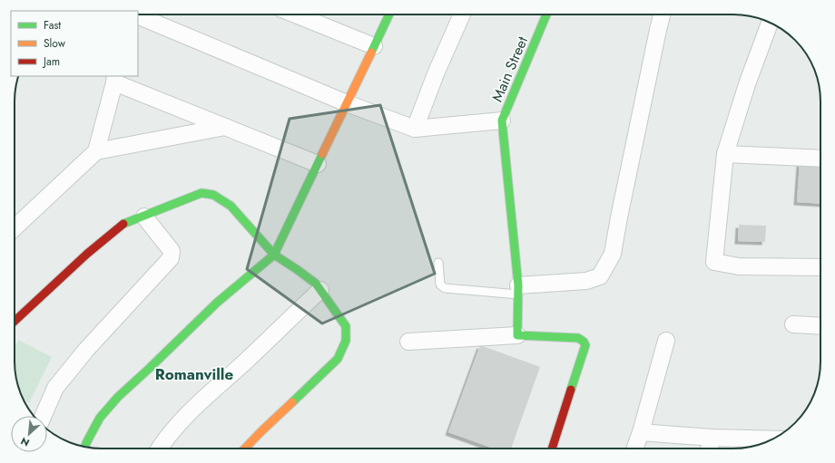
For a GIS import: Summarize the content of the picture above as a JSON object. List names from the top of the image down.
{
  "streets": {
    "street": ["Main Street"]
  },
  "districts": ["Romanville"],
  "legend": ["Fast", "Slow", "Jam"],
  "north": "bottom left"
}
